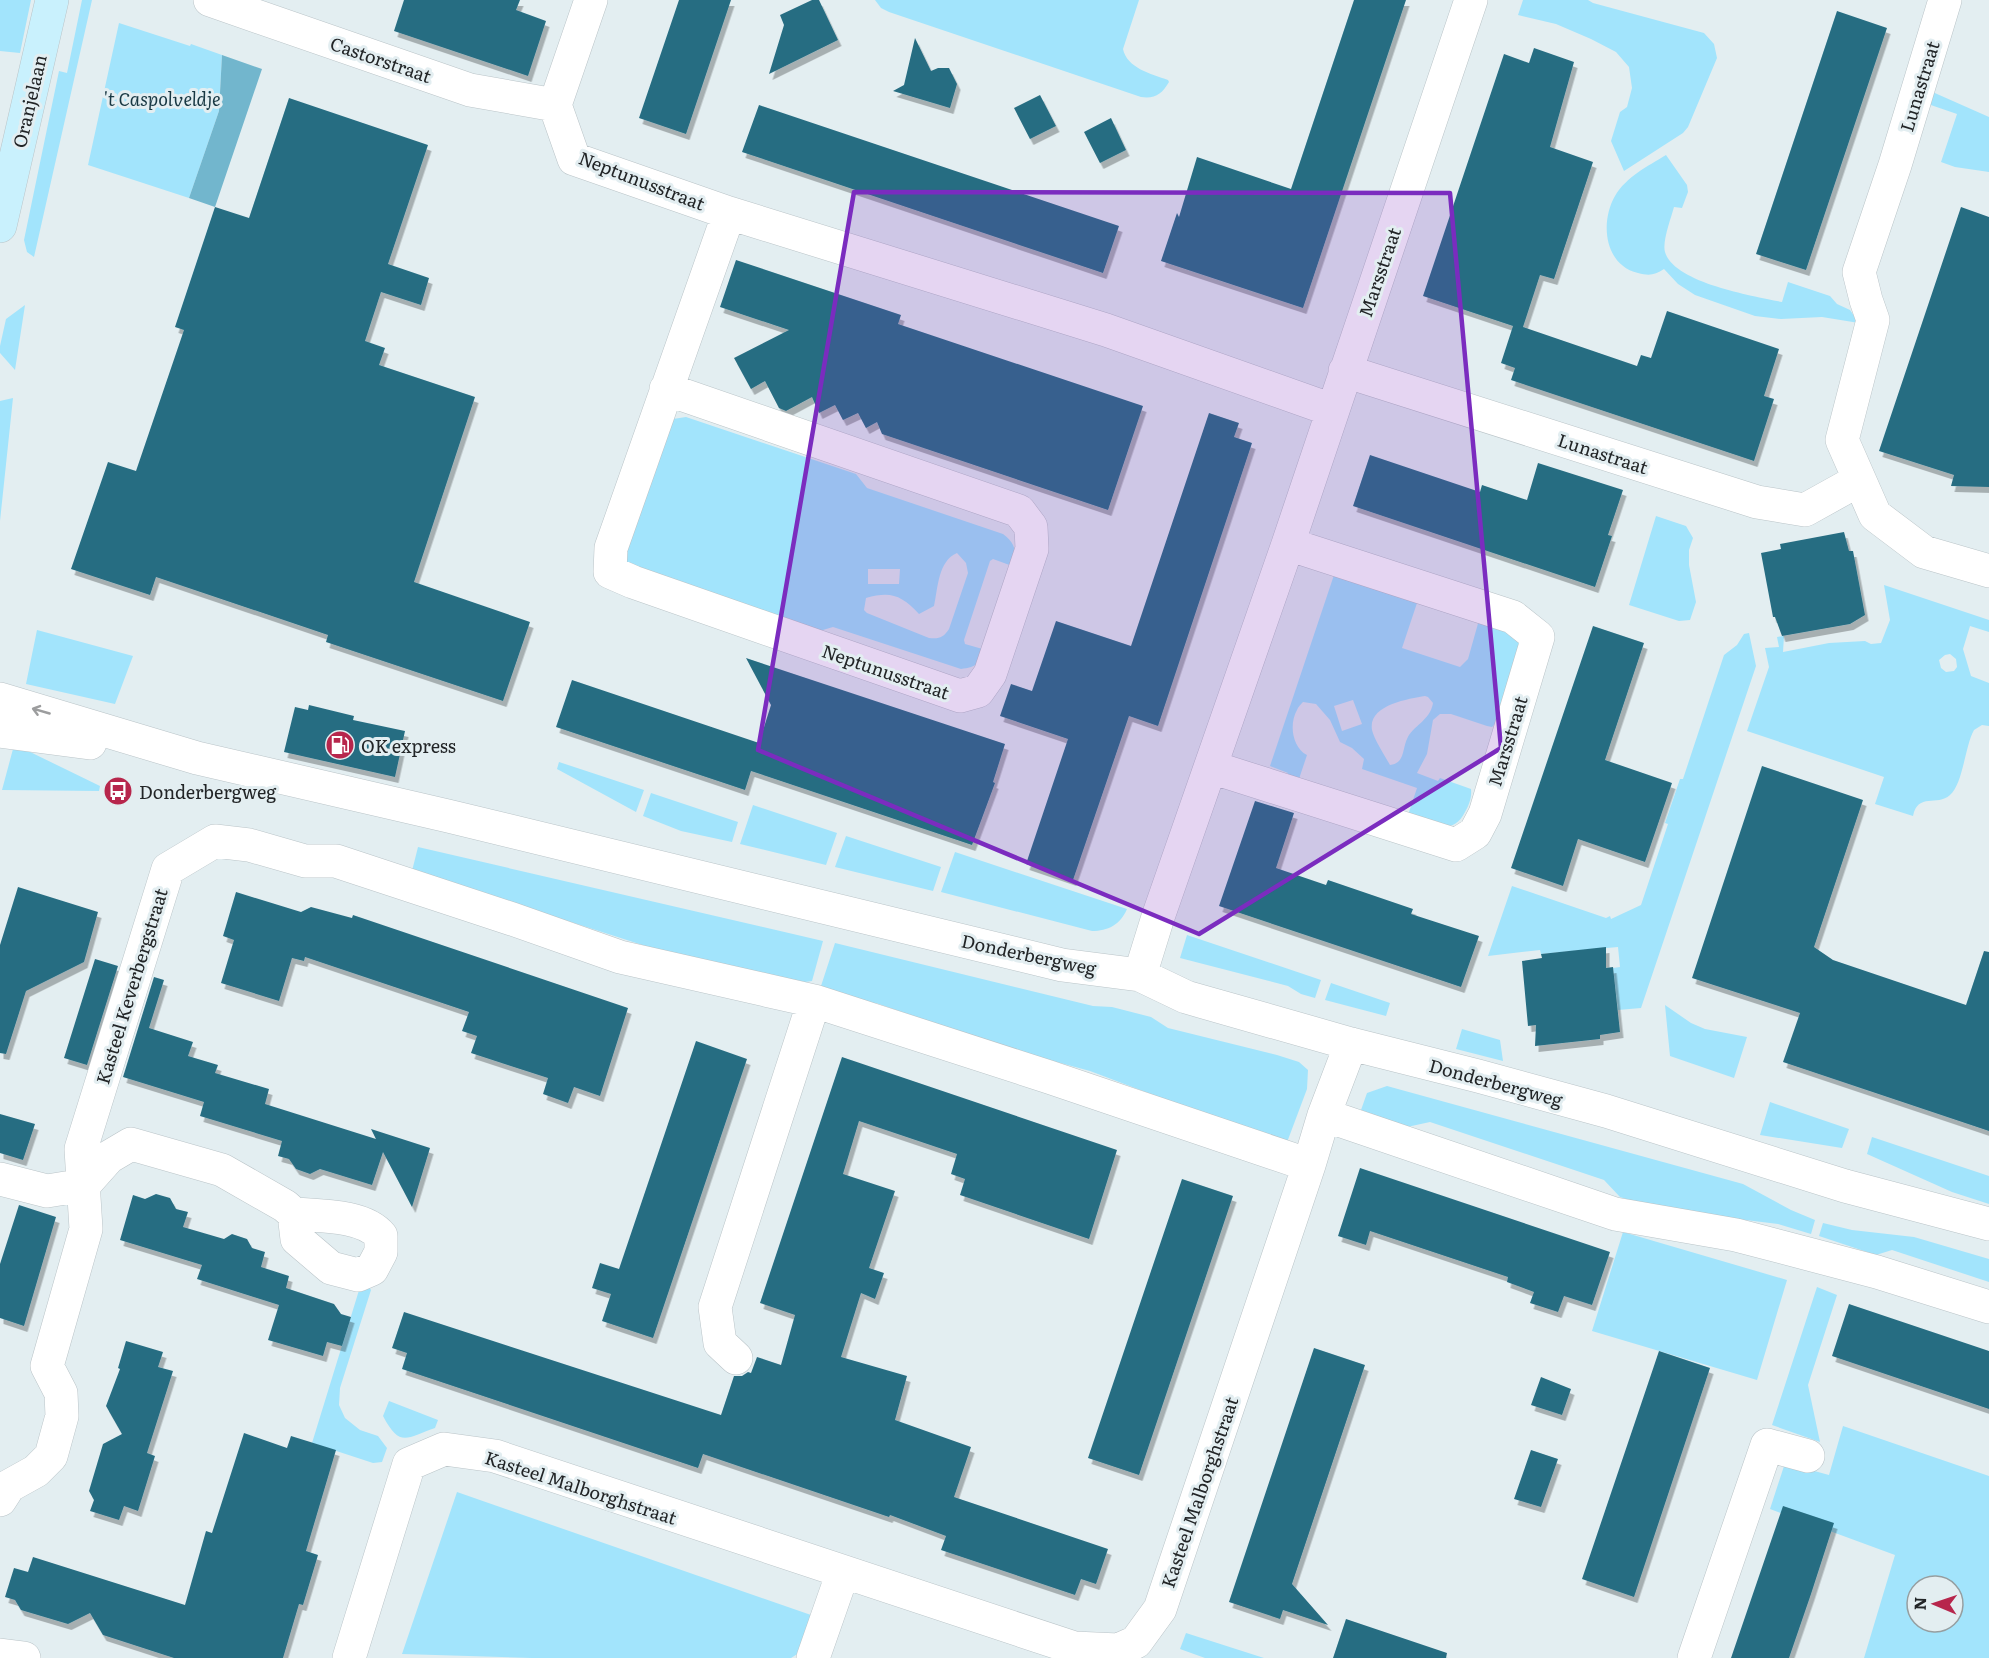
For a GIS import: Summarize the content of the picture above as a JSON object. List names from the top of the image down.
{
  "streets": {
    "street": [
      "Castorstraat",
      "Lunastraat",
      "Oranjelaan",
      "Neptunusstraat",
      "Marsstraat",
      "Donderbergweg",
      "Kasteel Keverbergstraat",
      "Kasteel Malborghstraat"
    ]
  },
  "crossings": [
    ["Castorstraat", "Neptunusstraat"],
    ["Lunastraat", "Marsstraat"],
    ["Neptunusstraat", "Marsstraat"],
    ["Marsstraat", "Donderbergweg"],
    ["Donderbergweg", "Kasteel Malborghstraat"]
  ],
  "parks": ["'t Caspolveldje"],
  "places": {
    "fuel station": ["OK express"],
    "bus stop": ["Donderbergweg"]
  },
  "north": "left"
}
